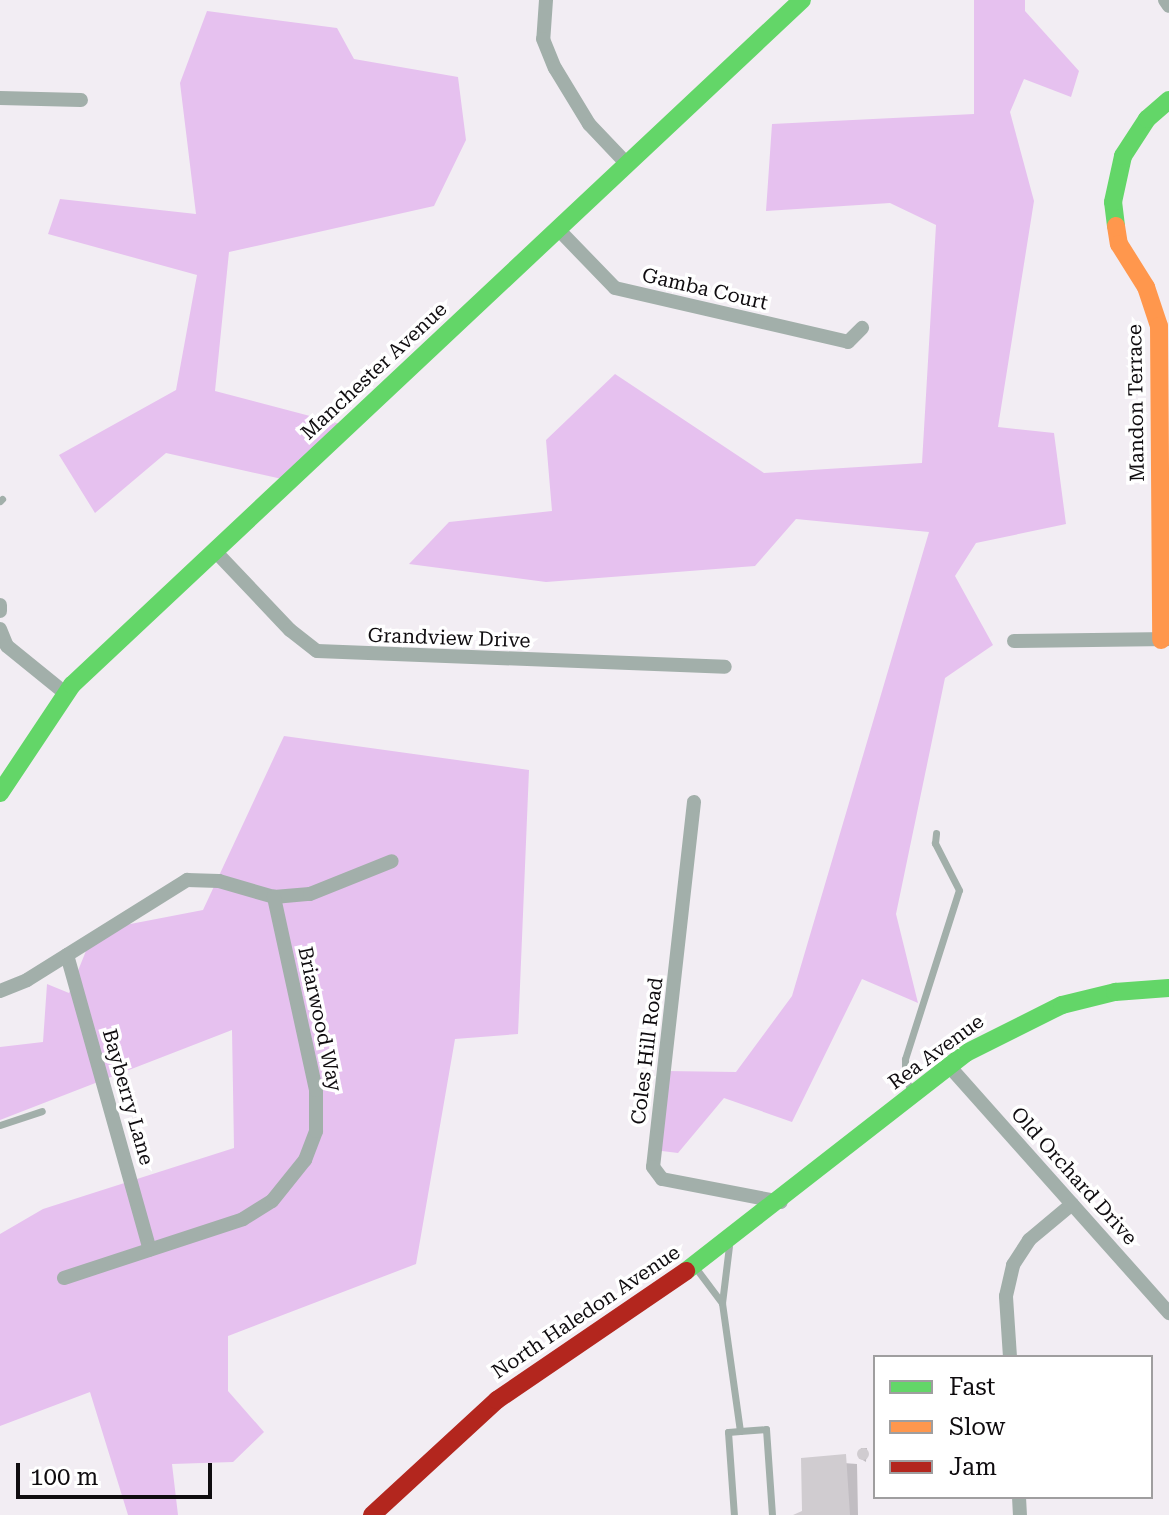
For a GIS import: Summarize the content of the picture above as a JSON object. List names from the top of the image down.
{
  "streets": {
    "street": [
      "Gamba Court",
      "Manchester Avenue",
      "Mandon Terrace",
      "Grandview Drive",
      "Briarwood Way",
      "Coles Hill Road",
      "Rea Avenue",
      "Bayberry Lane",
      "Old Orchard Drive",
      "North Haledon Avenue"
    ]
  },
  "crossings": [
    ["Gamba Court", "Manchester Avenue"],
    ["Manchester Avenue", "Grandview Drive"],
    ["Briarwood Way", "Bayberry Lane"],
    ["Coles Hill Road", "North Haledon Avenue"],
    ["Rea Avenue", "Old Orchard Drive"],
    ["Rea Avenue", "North Haledon Avenue"]
  ],
  "legend": ["Fast", "Slow", "Jam"],
  "scale_bar": "100 m"
}
